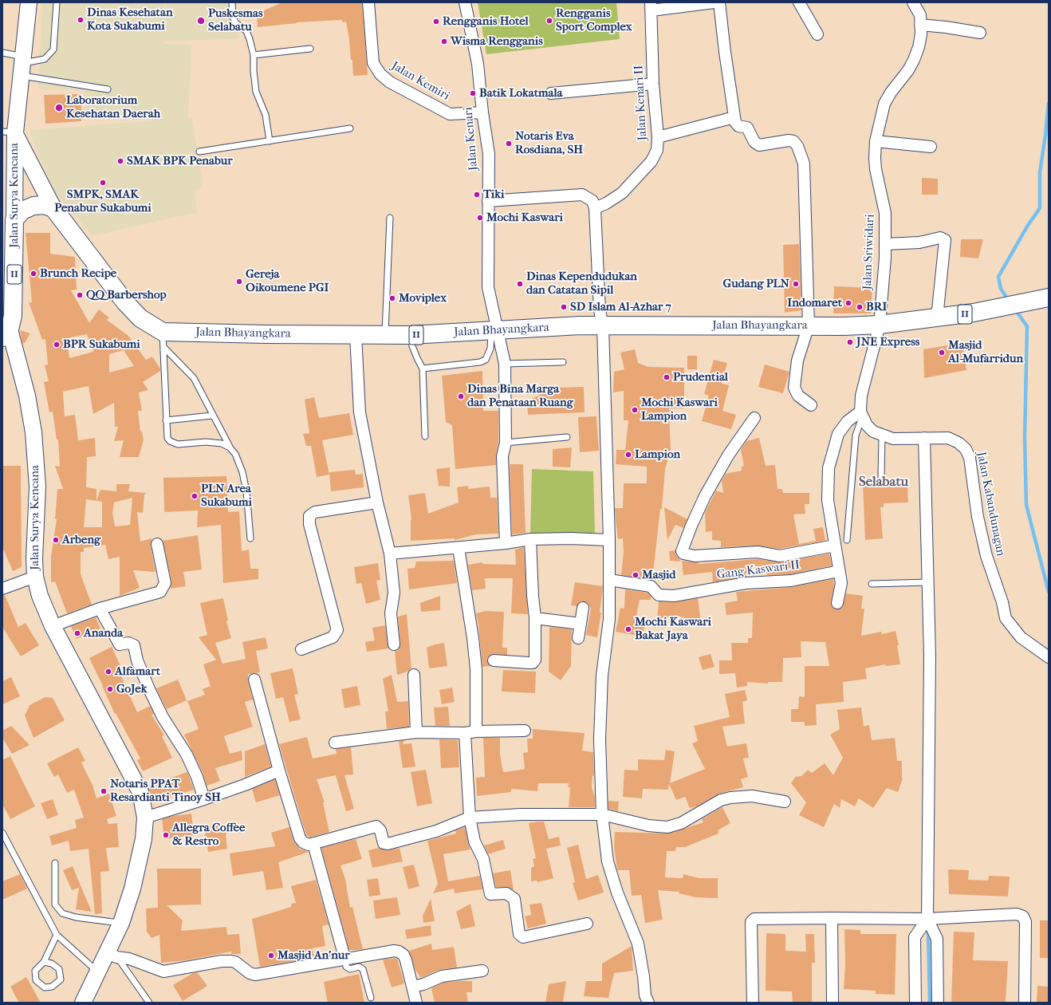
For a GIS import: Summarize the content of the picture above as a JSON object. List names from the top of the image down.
{
  "streets": {
    "highway": ["Jalan Surya Kencana", "11", "Jalan Bhayangkara"],
    "street": [
      "Jalan Kemiri",
      "Jalan Kenari II",
      "Jalan Kenari",
      "Jalan Sriwidari",
      "Jalan Kabandunagan",
      "Gang Kaswari II"
    ]
  },
  "crossings": [
    ["Jalan Kemiri", "Jalan Kenari"],
    ["Jalan Kenari", "Jalan Bhayangkara"],
    ["Jalan Sriwidari", "Jalan Bhayangkara"]
  ],
  "districts": ["Selabatu"],
  "places": [
    "Dinas Kesehatan Kota Sukabumi",
    "Puskesmas Selabatu",
    "Rengganis Sport Complex",
    "Rengganis Hotel",
    "Wisma Rengganis",
    "Batik Lokatmala",
    "Laboratorium Kesehatan Daerah",
    "Notaris Eva Rosdiana, SH",
    "SMAK BPK Penabur",
    "SMPK, SMAK Penabur Sukabumi",
    "Tiki",
    "Mochi Kaswari",
    "Brunch Recipe",
    "Gereja Oikoumene PGI",
    "Dinas Kependudukan dan Catatan Sipil",
    "Gudang PLN",
    "QQ Barbershop",
    "Moviplex",
    "Indomaret",
    "SD Islam Al-Azhar 7",
    "BRI",
    "JNE Express",
    "BPR Sukabumi",
    "Masjid Al-Mufarridun",
    "Prudential",
    "Dinas Bina Marga dan Penataan Ruang",
    "Mochi Kaswari Lampion",
    "Lampion",
    "PLN Area Sukabumi",
    "Arbeng",
    "Masjid",
    "Mochi Kaswari Bakat Jaya",
    "Ananda",
    "Alfamart",
    "GoJek",
    "Notaris PPAT Resardianti Tinoy SH",
    "Allegra Coffee & Restro",
    "Masjid An’nur"
  ]
}
